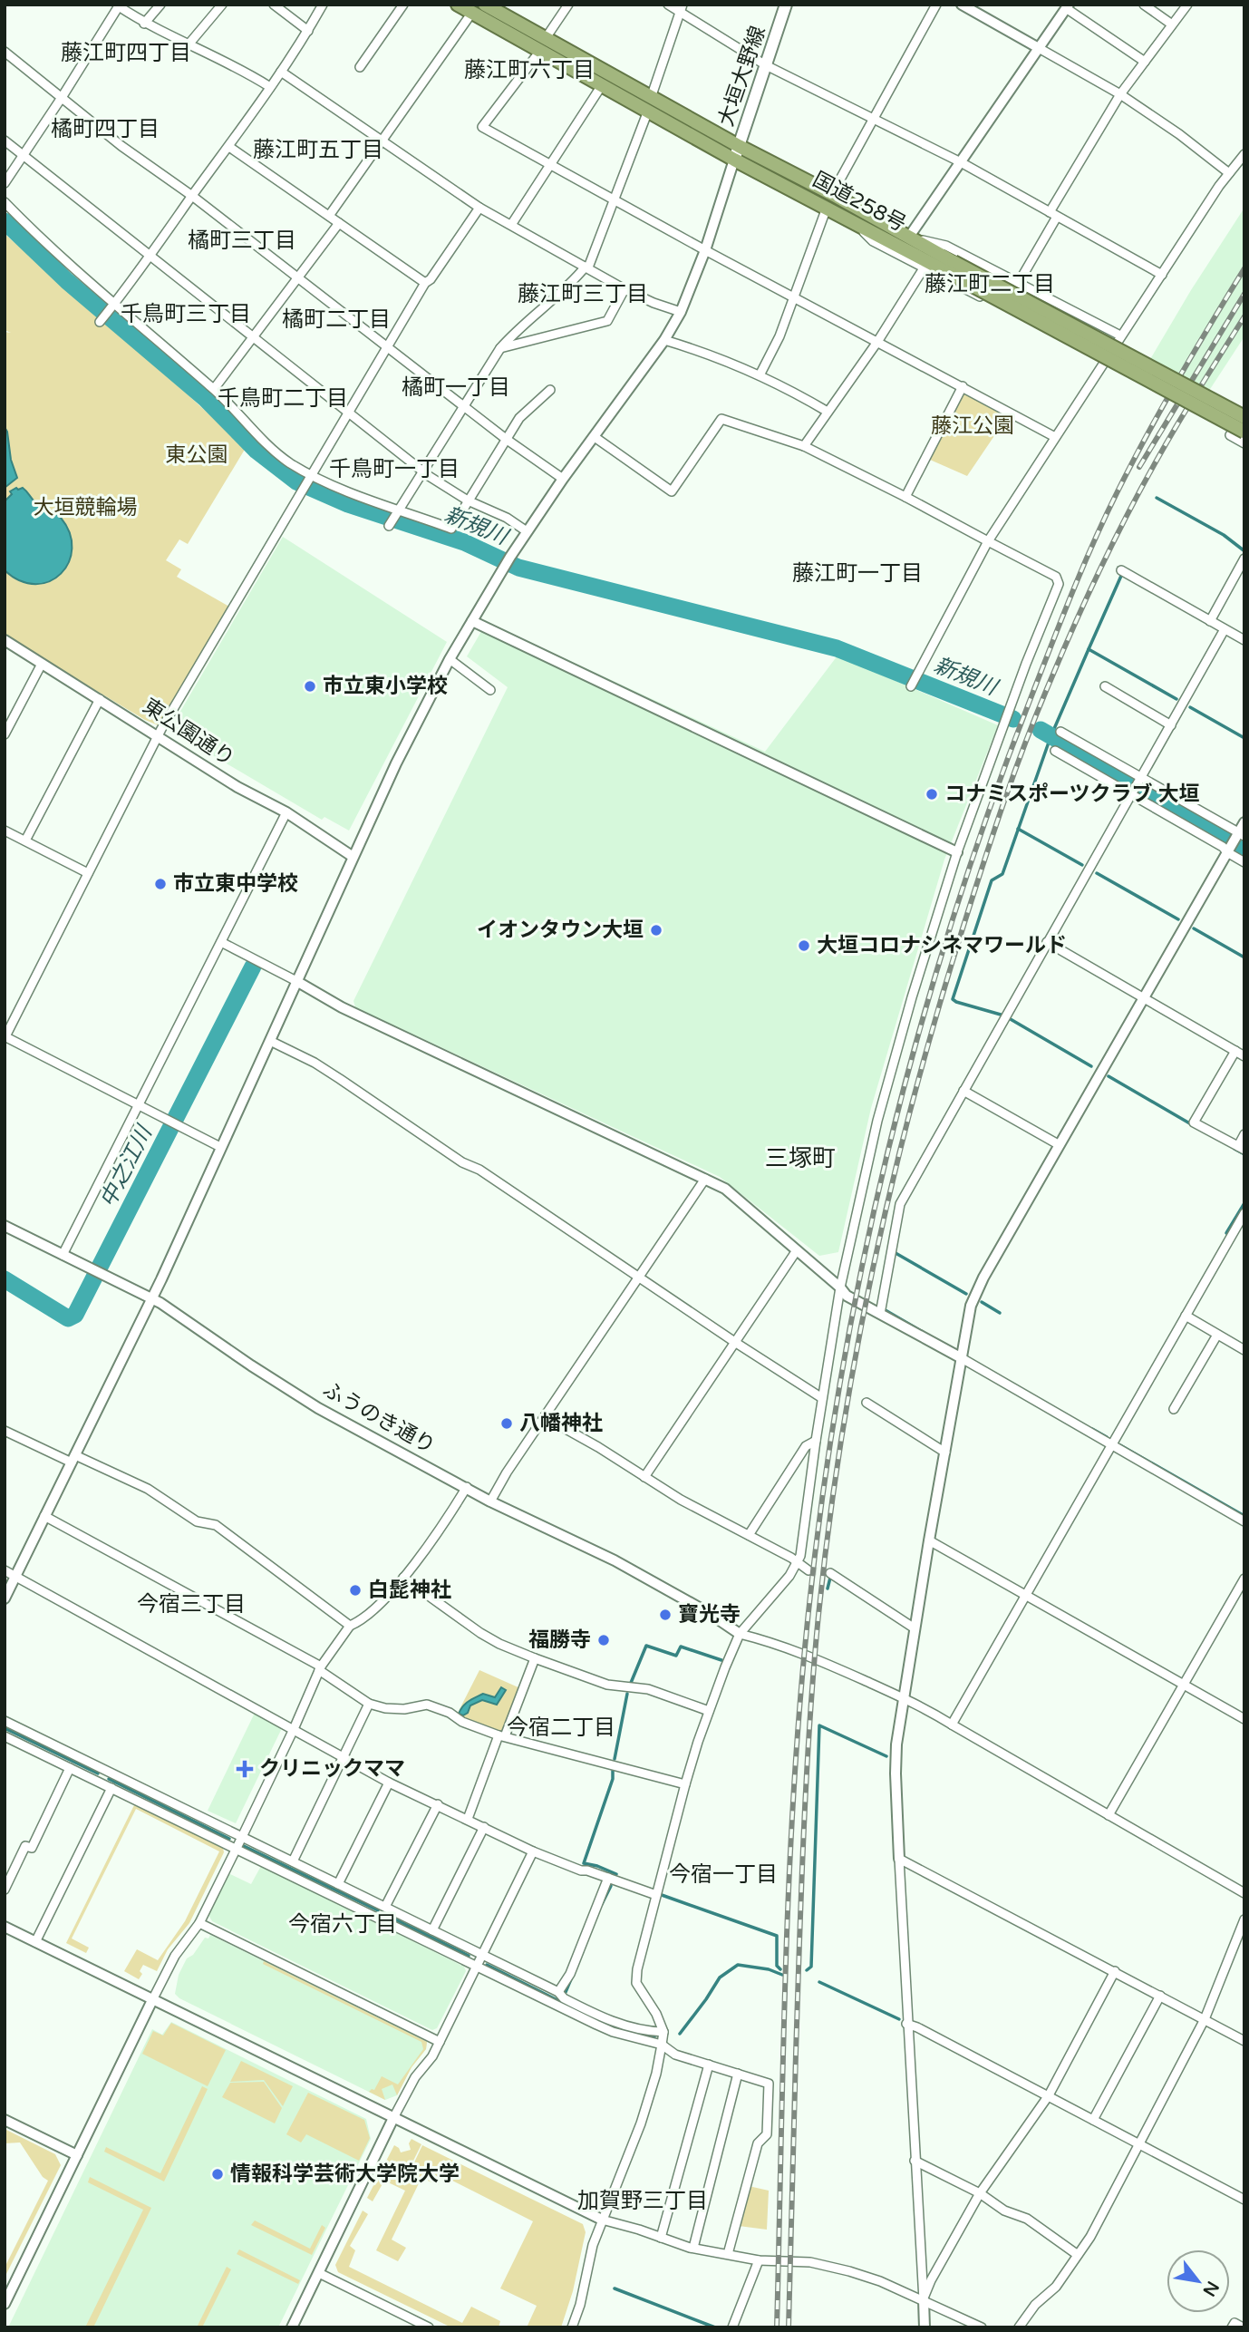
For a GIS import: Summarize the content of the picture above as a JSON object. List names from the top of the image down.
{
  "streets": {
    "highway": ["国道258号"],
    "main road": ["大垣大野線"],
    "street": ["東公園通り", "ふうのき通り"]
  },
  "crossings": [
    ["大垣大野線", "国道258号"]
  ],
  "districts": [
    "藤江町四丁目",
    "藤江町六丁目",
    "橘町四丁目",
    "藤江町五丁目",
    "橘町三丁目",
    "藤江町二丁目",
    "藤江町三丁目",
    "千鳥町三丁目",
    "橘町二丁目",
    "橘町一丁目",
    "千鳥町二丁目",
    "千鳥町一丁目",
    "藤江町一丁目",
    "三塚町",
    "今宿三丁目",
    "今宿二丁目",
    "今宿一丁目",
    "今宿六丁目",
    "加賀野三丁目"
  ],
  "water": ["新規川", "中之江川"],
  "parks": ["藤江公園", "東公園", "大垣競輪場"],
  "places": {
    "other": [
      "市立東小学校",
      "コナミスポーツクラブ 大垣",
      "市立東中学校",
      "イオンタウン大垣",
      "大垣コロナシネマワールド",
      "八幡神社",
      "白髭神社",
      "寶光寺",
      "福勝寺",
      "情報科学芸術大学院大学"
    ],
    "health": ["クリニックママ"]
  },
  "north": "bottom right"
}
